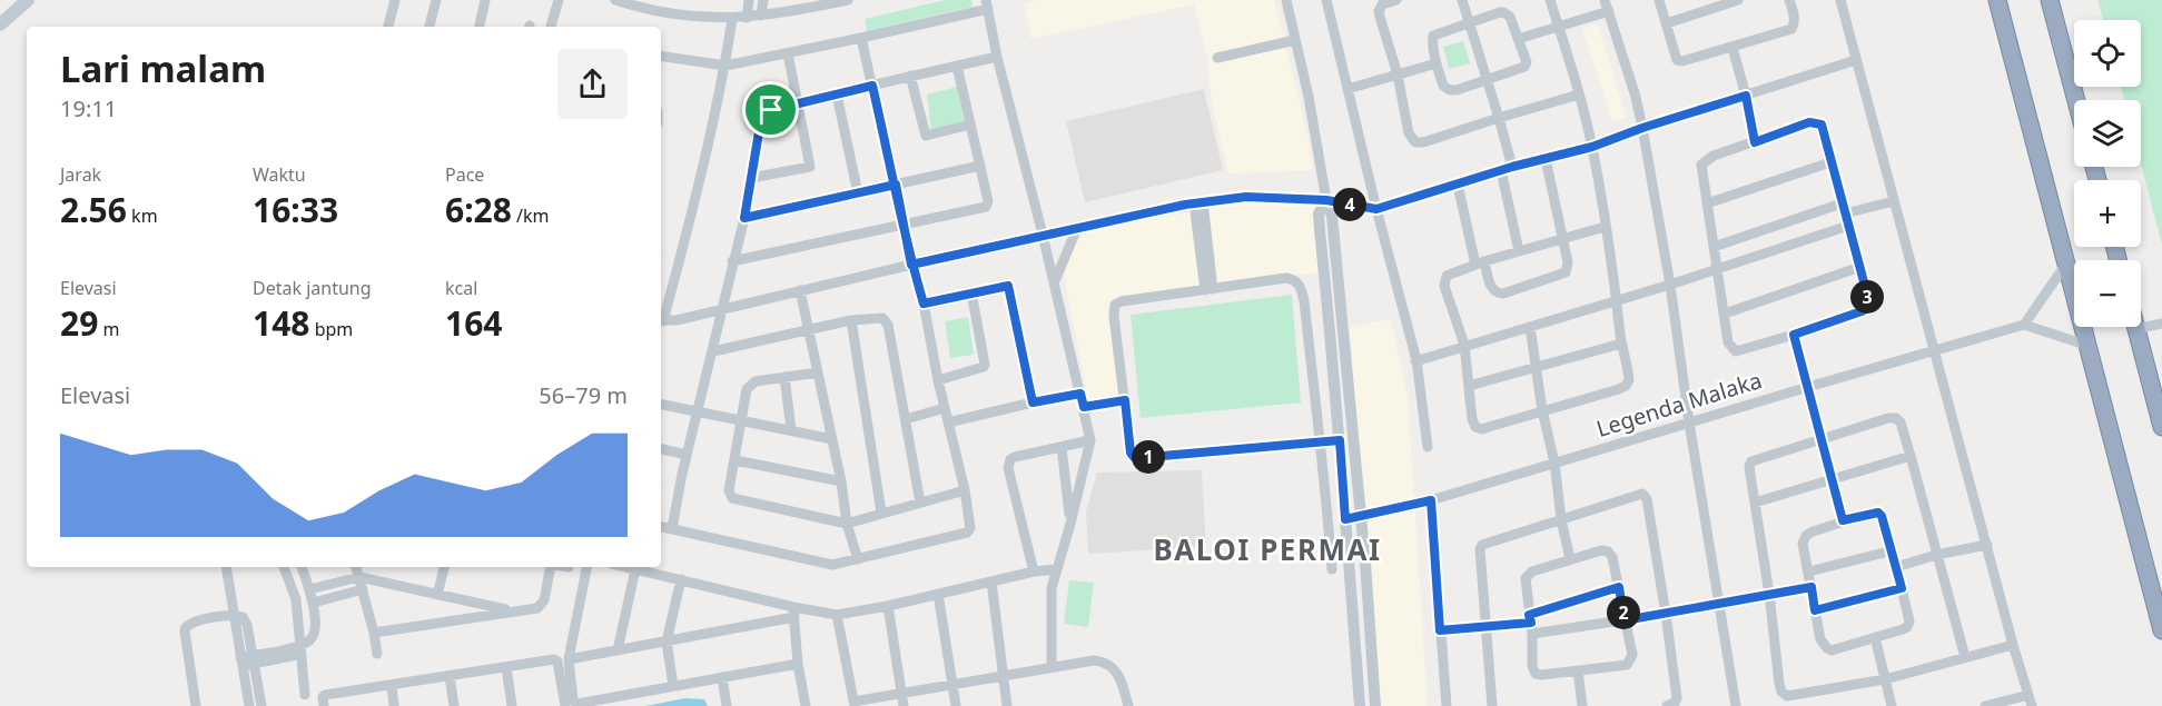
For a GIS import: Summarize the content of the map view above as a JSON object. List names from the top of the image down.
{
  "streets": {
    "street": ["Legenda Malaka"]
  },
  "districts": ["BALOI PERMAI"],
  "page": {
    "map_buttons": ["+", "−"],
    "heading": ["Lari malam", "19:11"],
    "stats": [
      ["Jarak", "2.56 km"],
      ["Waktu", "16:33"],
      ["Pace", "6:28 /km"],
      ["Elevasi", "29 m"],
      ["Detak jantung", "148 bpm"],
      ["kcal", "164"]
    ],
    "pins": [
      "4",
      "3",
      "1",
      "2"
    ],
    "chart": ["Elevasi", "56–79 m"]
  }
}
